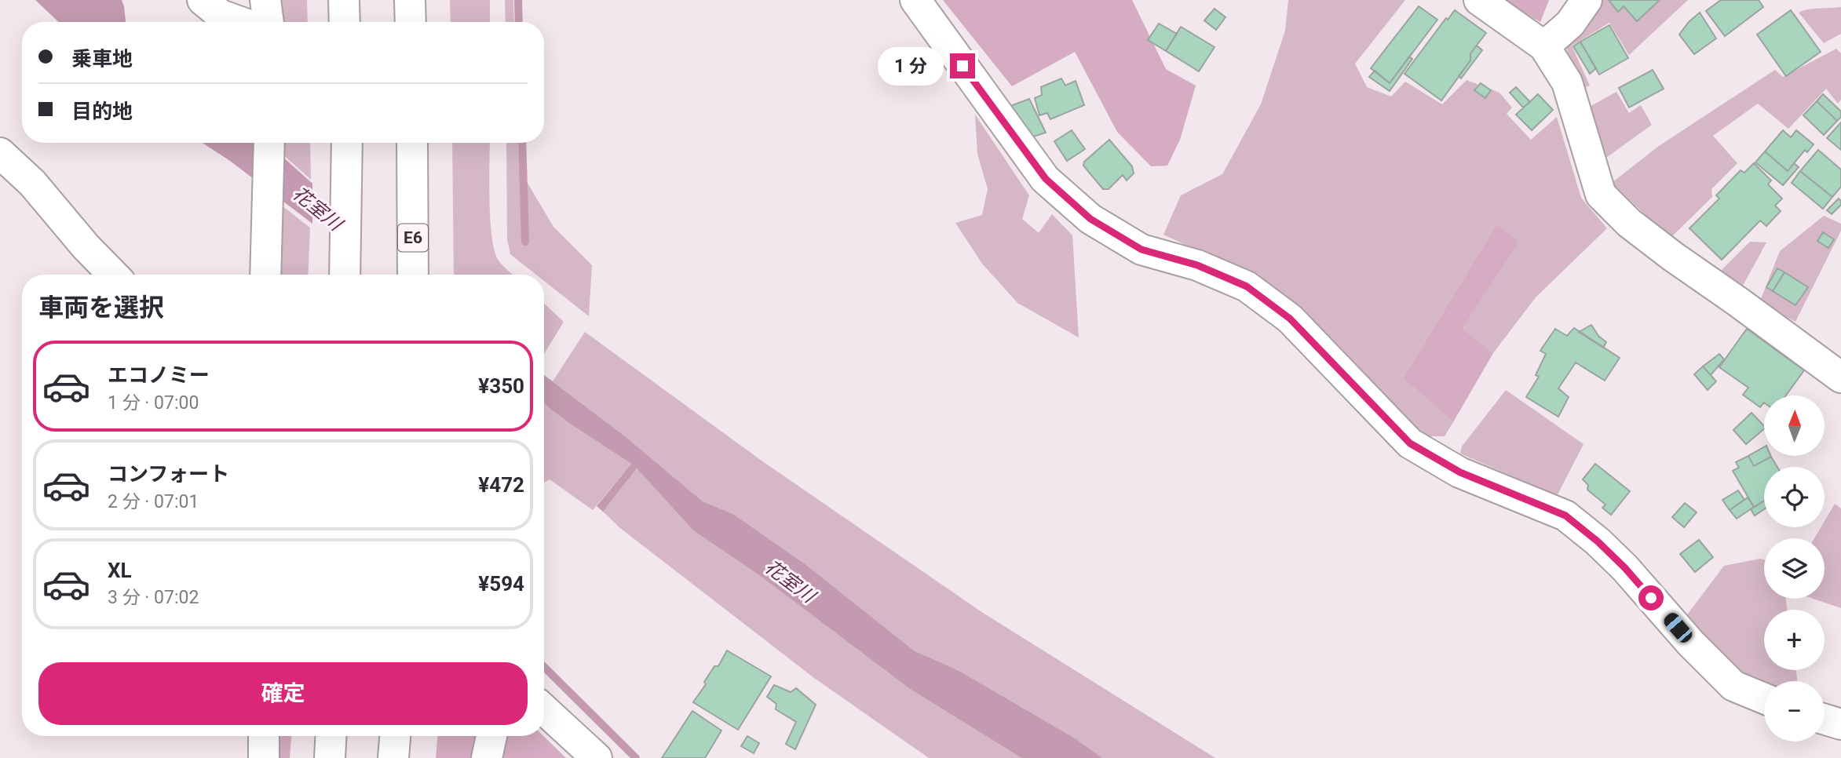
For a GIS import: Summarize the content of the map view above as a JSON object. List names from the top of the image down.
{
  "streets": {
    "main road": ["E6"]
  },
  "water": ["花室川"],
  "north": "top",
  "page": {
    "banner": ["乗車地", "目的地"],
    "bubble": "1 分",
    "heading": "車両を選択",
    "list": [
      {
        "name": "エコノミー",
        "note": "1 分 · 07:00",
        "value": "¥350"
      },
      {
        "name": "コンフォート",
        "note": "2 分 · 07:01",
        "value": "¥472"
      },
      {
        "name": "XL",
        "note": "3 分 · 07:02",
        "value": "¥594"
      }
    ],
    "map_buttons": ["+", "−"],
    "buttons": "確定"
  }
}
